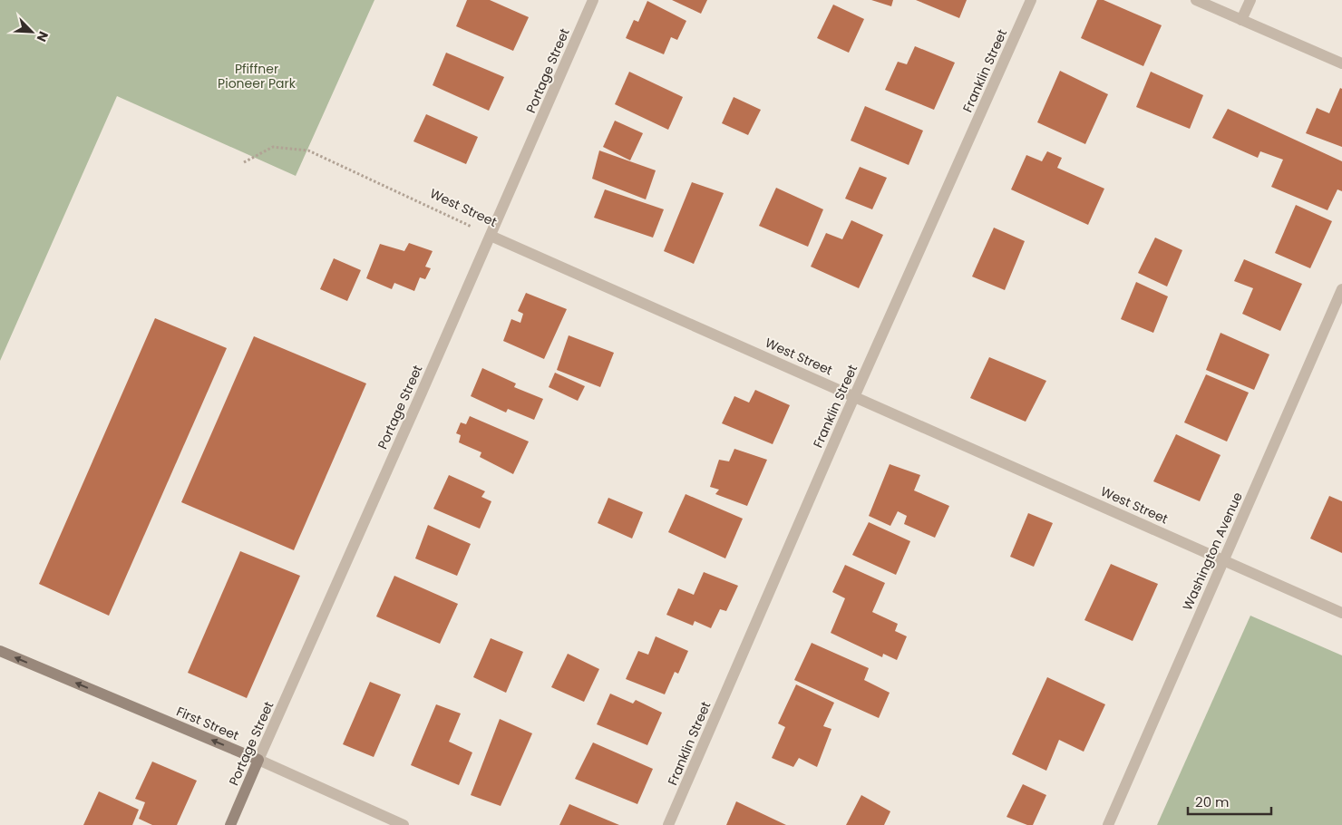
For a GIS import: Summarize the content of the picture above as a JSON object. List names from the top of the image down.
{
  "streets": {
    "street": [
      "Portage Street",
      "Franklin Street",
      "West Street",
      "Washington Avenue",
      "First Street"
    ]
  },
  "crossings": [
    ["Portage Street", "West Street"],
    ["Portage Street", "First Street"],
    ["Franklin Street", "West Street"],
    ["West Street", "Washington Avenue"]
  ],
  "one_way": ["First Street"],
  "parks": ["Pfiffner Pioneer Park"],
  "scale_bar": "20 m",
  "north": "bottom right"
}
